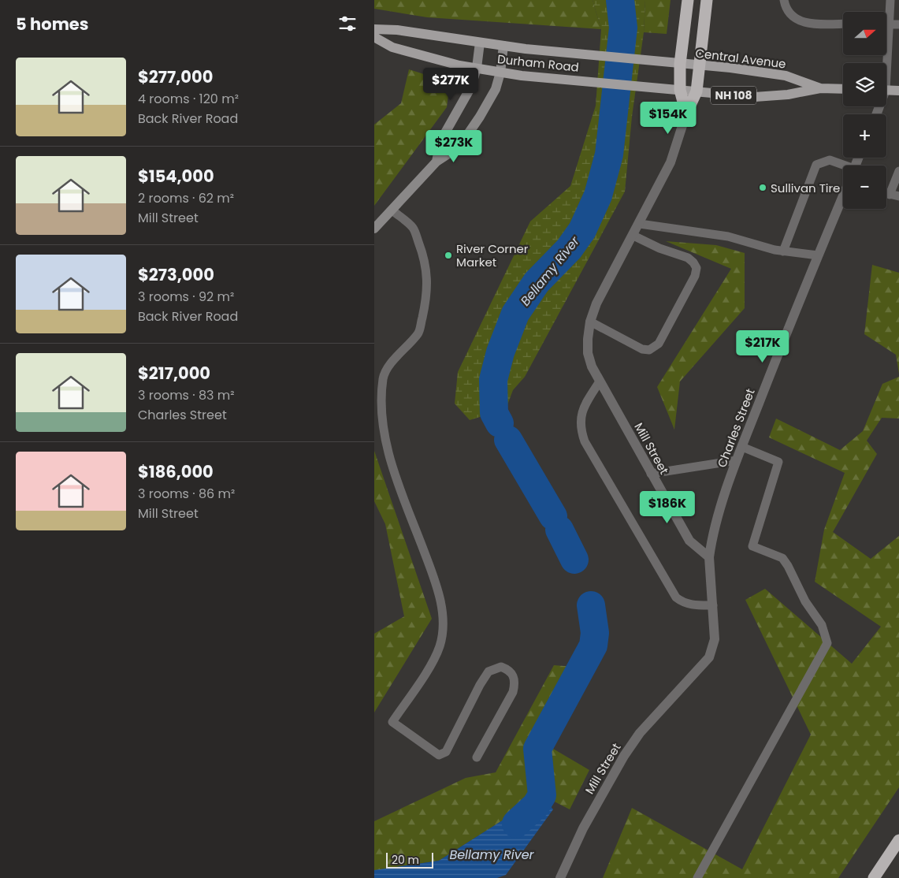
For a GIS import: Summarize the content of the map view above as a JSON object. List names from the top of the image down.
{
  "streets": {
    "main road": ["Central Avenue", "Durham Road", "NH 108"],
    "street": ["Charles Street", "Mill Street"]
  },
  "crossings": [
    ["Central Avenue", "Durham Road"],
    ["Charles Street", "Mill Street"]
  ],
  "water": ["Bellamy River"],
  "places": ["Sullivan Tire", "River Corner Market"],
  "scale_bar": "20 m",
  "north": "right",
  "page": {
    "heading": "5 homes",
    "map_buttons": ["+", "−"],
    "list": [
      {
        "name": "$277,000",
        "note": "4 rooms · 120 m² · Back River Road"
      },
      {
        "name": "$154,000",
        "note": "2 rooms · 62 m² · Mill Street"
      },
      {
        "name": "$273,000",
        "note": "3 rooms · 92 m² · Back River Road"
      },
      {
        "name": "$217,000",
        "note": "3 rooms · 83 m² · Charles Street"
      },
      {
        "name": "$186,000",
        "note": "3 rooms · 86 m² · Mill Street"
      }
    ],
    "price": [
      "$277K",
      "$154K",
      "$273K",
      "$217K",
      "$186K"
    ],
    "scale": "20 m"
  }
}
